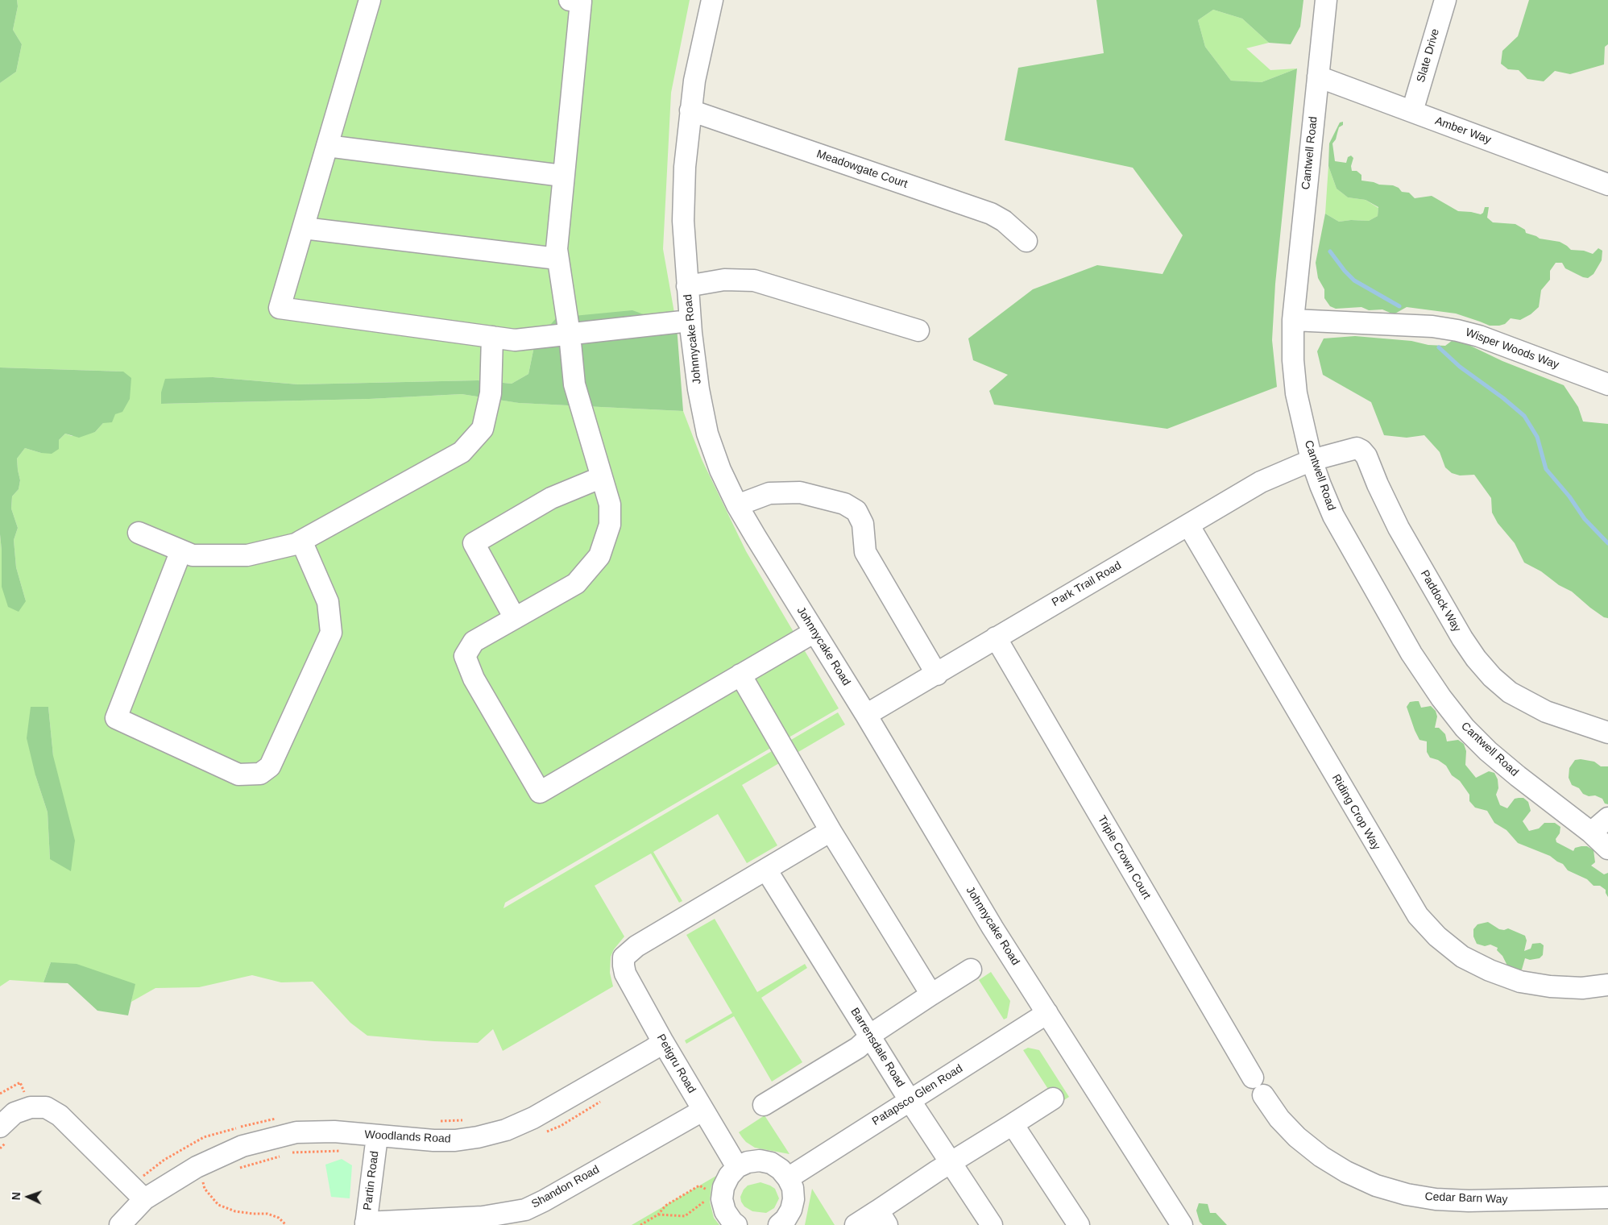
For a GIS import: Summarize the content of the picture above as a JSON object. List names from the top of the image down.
{
  "streets": {
    "street": [
      "Slate Drive",
      "Amber Way",
      "Cantwell Road",
      "Meadowgate Court",
      "Johnnycake Road",
      "Wisper Woods Way",
      "Park Trail Road",
      "Paddock Way",
      "Riding Crop Way",
      "Triple Crown Court",
      "Barrensdale Road",
      "Petigru Road",
      "Patapsco Glen Road",
      "Woodlands Road",
      "Partin Road",
      "Shandon Road",
      "Cedar Barn Way"
    ]
  },
  "crossings": [
    ["Slate Drive", "Amber Way"],
    ["Amber Way", "Cantwell Road"],
    ["Cantwell Road", "Wisper Woods Way"],
    ["Cantwell Road", "Park Trail Road"],
    ["Cantwell Road", "Paddock Way"],
    ["Meadowgate Court", "Johnnycake Road"],
    ["Johnnycake Road", "Park Trail Road"],
    ["Johnnycake Road", "Patapsco Glen Road"],
    ["Park Trail Road", "Paddock Way"],
    ["Park Trail Road", "Riding Crop Way"],
    ["Park Trail Road", "Triple Crown Court"],
    ["Barrensdale Road", "Petigru Road"],
    ["Barrensdale Road", "Patapsco Glen Road"],
    ["Petigru Road", "Woodlands Road"],
    ["Petigru Road", "Shandon Road"],
    ["Woodlands Road", "Partin Road"],
    ["Partin Road", "Shandon Road"]
  ],
  "north": "left"
}
